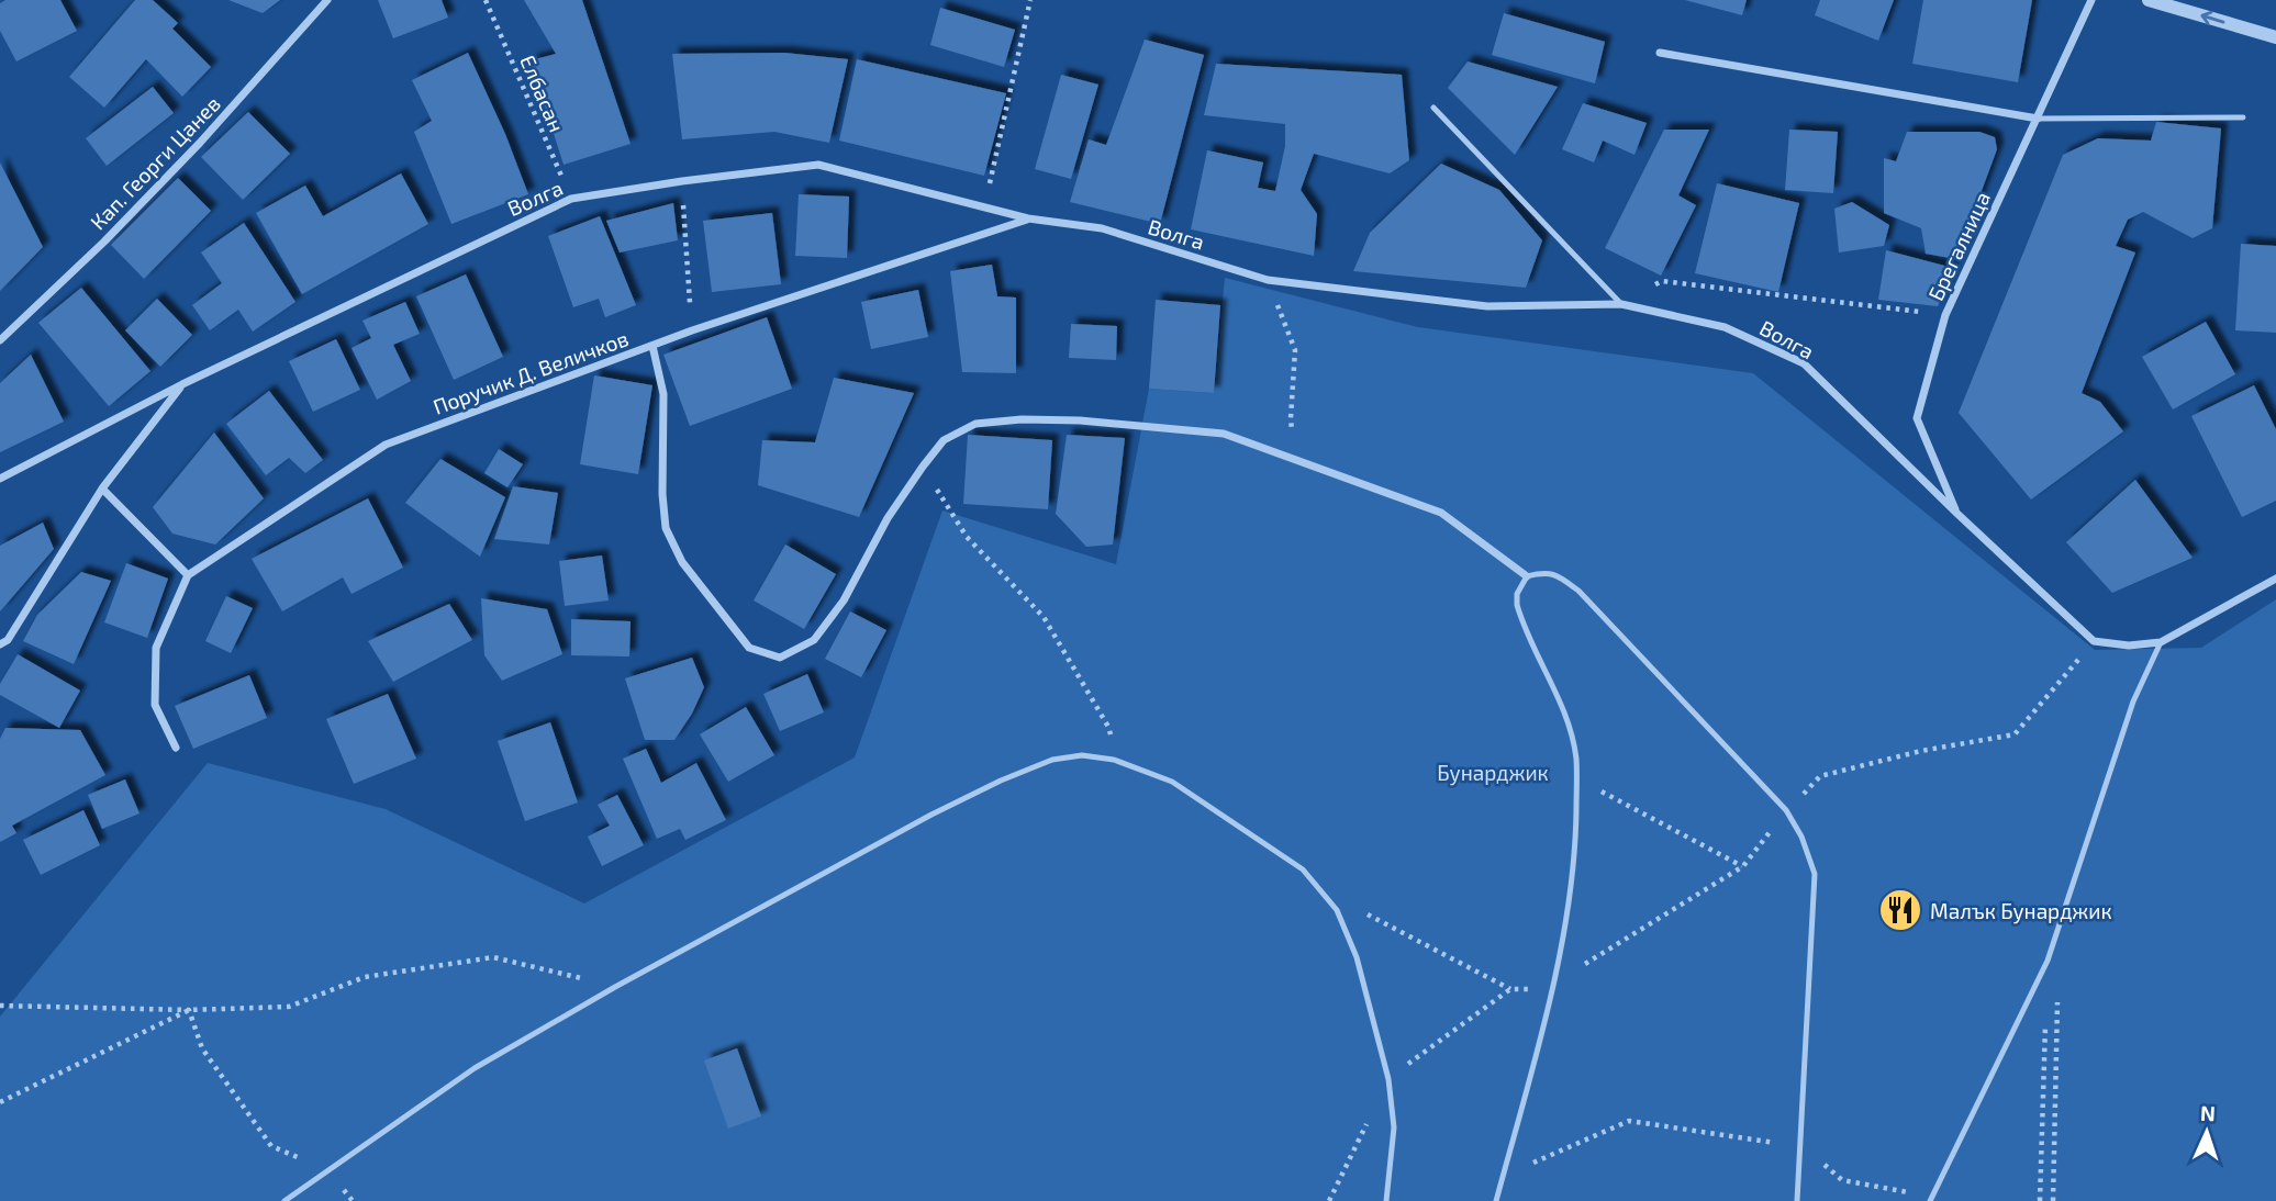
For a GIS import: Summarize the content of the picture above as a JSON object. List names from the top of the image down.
{
  "streets": {
    "street": [
      "Кап. Георги Цанев",
      "Волга",
      "Брегалница",
      "Поручик Д. Величков"
    ],
    "path": ["Елбасан"]
  },
  "crossings": [
    ["Елбасан", "Волга"],
    ["Волга", "Брегалница"],
    ["Волга", "Поручик Д. Величков"]
  ],
  "parks": ["Бунарджик"],
  "places": {
    "restaurant": ["Малък Бунарджик"]
  },
  "north": "top"
}
